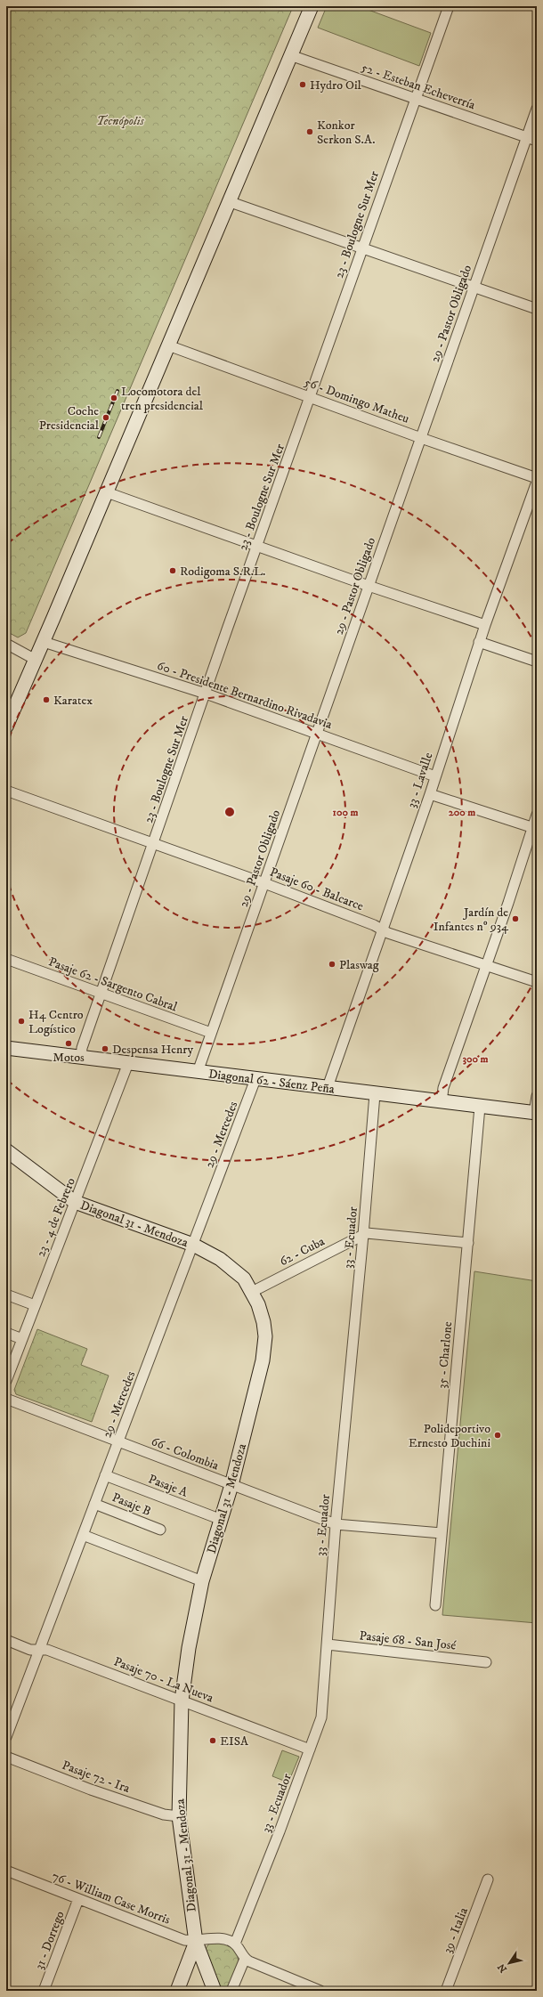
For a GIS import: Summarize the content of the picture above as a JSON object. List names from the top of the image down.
{
  "streets": {
    "street": [
      "52 - Esteban Echeverría",
      "23 - Boulogne Sur Mer",
      "29 - Pastor Obligado",
      "56 - Domingo Matheu",
      "60 - Presidente Bernardino Rivadavia",
      "33 - Lavalle",
      "Pasaje 60 - Balcarce",
      "Pasaje 62 - Sargento Cabral",
      "Diagonal 62 - Sáenz Peña",
      "29 - Mercedes",
      "23 - 4 de Febrero",
      "Diagonal 31 - Mendoza",
      "33 - Ecuador",
      "62 - Cuba",
      "35 - Charlone",
      "66 - Colombia",
      "Pasaje A",
      "Pasaje B",
      "Pasaje 68 - San José",
      "Pasaje 70 - La Nueva",
      "Pasaje 72 - Ira",
      "76 - William Case Morris",
      "39 - Italia",
      "31 - Dorrego"
    ]
  },
  "crossings": [
    ["52 - Esteban Echeverría", "23 - Boulogne Sur Mer"],
    ["52 - Esteban Echeverría", "29 - Pastor Obligado"],
    ["23 - Boulogne Sur Mer", "56 - Domingo Matheu"],
    ["23 - Boulogne Sur Mer", "60 - Presidente Bernardino Rivadavia"],
    ["23 - Boulogne Sur Mer", "Pasaje 60 - Balcarce"],
    ["23 - Boulogne Sur Mer", "Pasaje 62 - Sargento Cabral"],
    ["23 - Boulogne Sur Mer", "Diagonal 62 - Sáenz Peña"],
    ["29 - Pastor Obligado", "56 - Domingo Matheu"],
    ["29 - Pastor Obligado", "60 - Presidente Bernardino Rivadavia"],
    ["29 - Pastor Obligado", "Pasaje 60 - Balcarce"],
    ["29 - Pastor Obligado", "Pasaje 62 - Sargento Cabral"],
    ["29 - Pastor Obligado", "Diagonal 62 - Sáenz Peña"],
    ["56 - Domingo Matheu", "33 - Lavalle"],
    ["60 - Presidente Bernardino Rivadavia", "33 - Lavalle"],
    ["33 - Lavalle", "Pasaje 60 - Balcarce"],
    ["33 - Lavalle", "Diagonal 62 - Sáenz Peña"],
    ["Diagonal 62 - Sáenz Peña", "29 - Mercedes"],
    ["Diagonal 62 - Sáenz Peña", "23 - 4 de Febrero"],
    ["Diagonal 62 - Sáenz Peña", "33 - Ecuador"],
    ["Diagonal 62 - Sáenz Peña", "35 - Charlone"],
    ["29 - Mercedes", "Diagonal 31 - Mendoza"],
    ["29 - Mercedes", "66 - Colombia"],
    ["29 - Mercedes", "Pasaje A"],
    ["29 - Mercedes", "Pasaje B"],
    ["29 - Mercedes", "Pasaje 70 - La Nueva"],
    ["23 - 4 de Febrero", "Diagonal 31 - Mendoza"],
    ["Diagonal 31 - Mendoza", "62 - Cuba"],
    ["Diagonal 31 - Mendoza", "66 - Colombia"],
    ["Diagonal 31 - Mendoza", "Pasaje A"],
    ["Diagonal 31 - Mendoza", "Pasaje 70 - La Nueva"],
    ["Diagonal 31 - Mendoza", "Pasaje 72 - Ira"],
    ["Diagonal 31 - Mendoza", "76 - William Case Morris"],
    ["33 - Ecuador", "62 - Cuba"],
    ["33 - Ecuador", "66 - Colombia"],
    ["33 - Ecuador", "Pasaje 68 - San José"],
    ["33 - Ecuador", "Pasaje 70 - La Nueva"],
    ["33 - Ecuador", "76 - William Case Morris"],
    ["35 - Charlone", "66 - Colombia"],
    ["76 - William Case Morris", "31 - Dorrego"]
  ],
  "parks": ["Tecnópolis"],
  "places": [
    "Hydro Oil",
    "Konkor Serkon S.A.",
    "Locomotora del tren presidencial",
    "Coche Presidencial",
    "Rodigoma S.R.L.",
    "Karatex",
    "Jardín de Infantes nº 934",
    "Plaswag",
    "H4 Centro Logístico",
    "Motos",
    "Despensa Henry",
    "Polideportivo Ernesto Duchini",
    "EISA"
  ],
  "north": "bottom left",
  "rings": ["100 m", "200 m", "300 m"]
}
